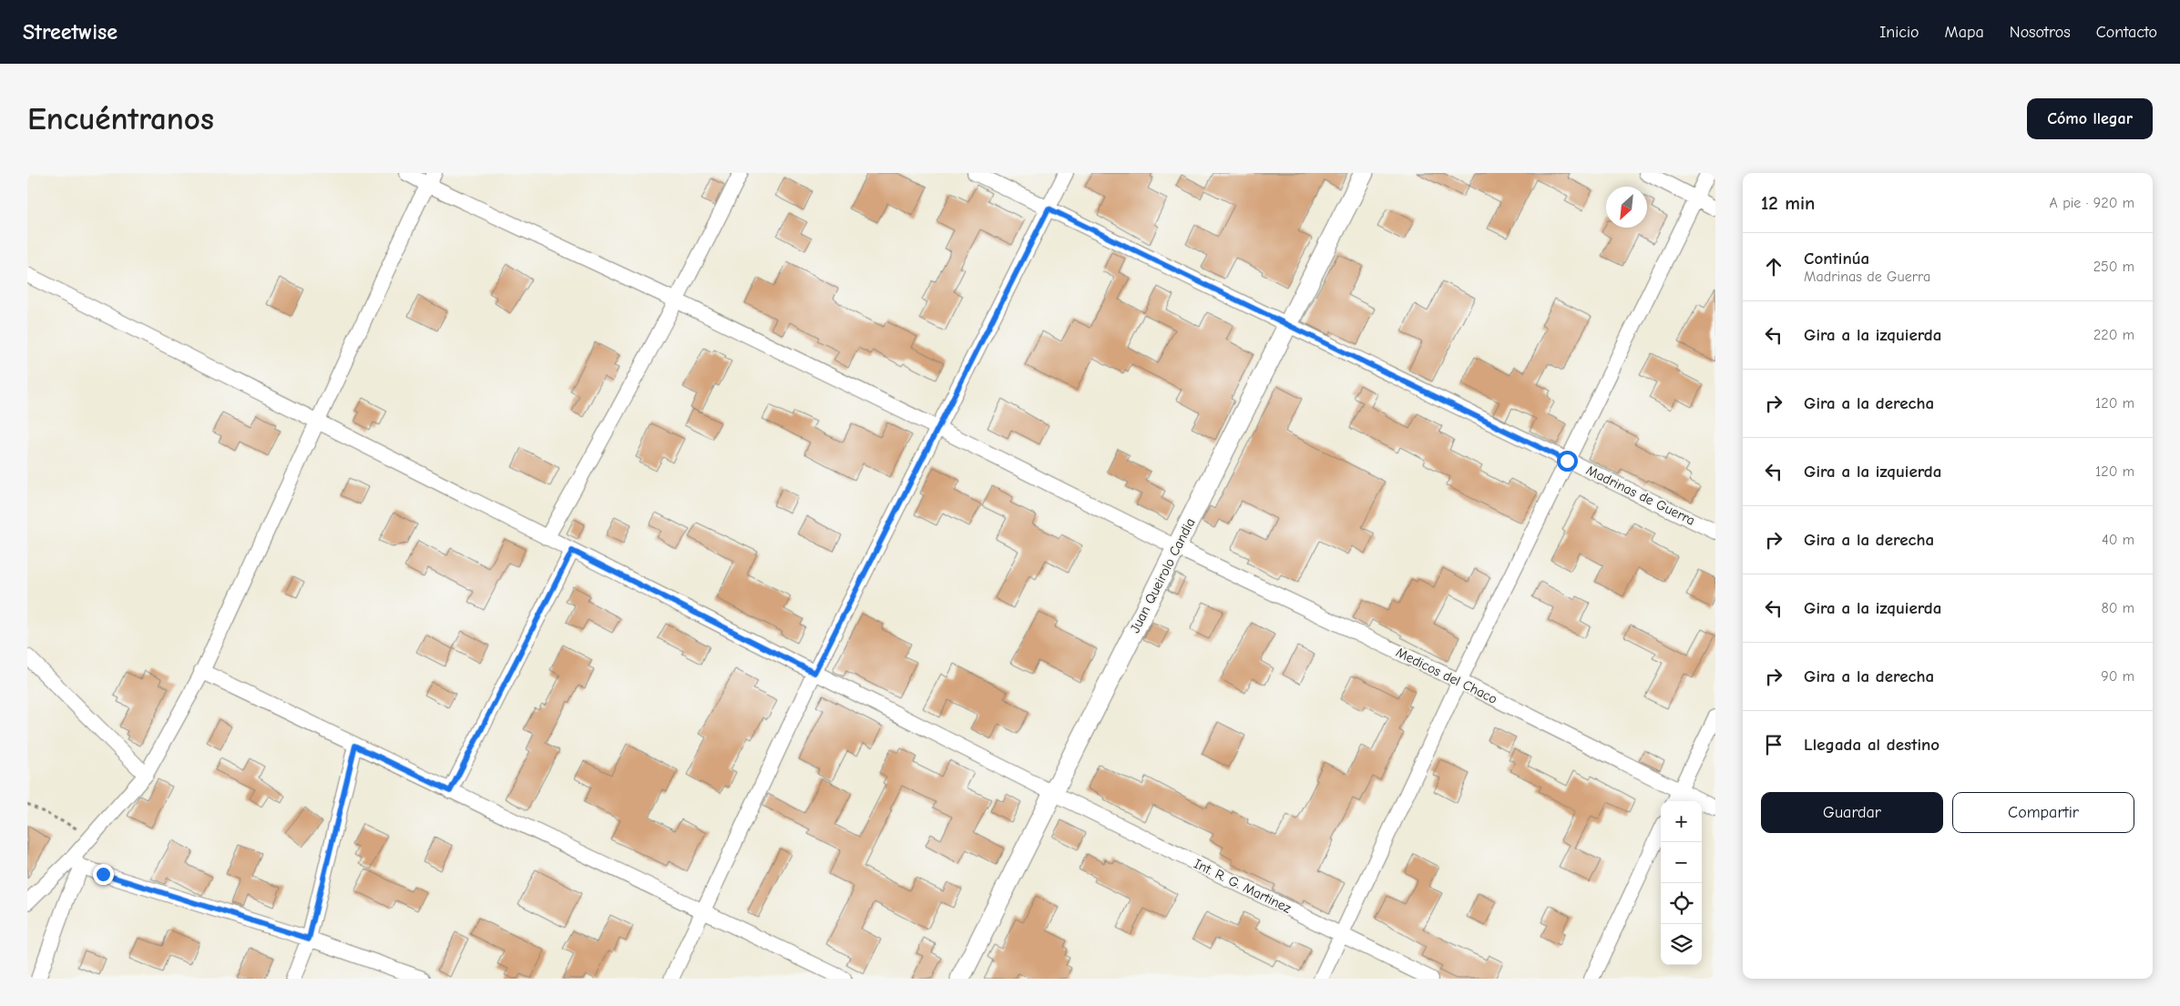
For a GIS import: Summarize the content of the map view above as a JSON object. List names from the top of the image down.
{
  "streets": {
    "street": [
      "Madrinas de Guerra",
      "Juan Queirolo Candia",
      "Medicos del Chaco",
      "Int. R. G. Martinez"
    ]
  },
  "crossings": [
    ["Madrinas de Guerra", "Juan Queirolo Candia"],
    ["Juan Queirolo Candia", "Medicos del Chaco"],
    ["Juan Queirolo Candia", "Int. R. G. Martinez"]
  ],
  "north": "bottom left",
  "page": {
    "header": "Streetwise",
    "nav": [
      "Inicio",
      "Mapa",
      "Nosotros",
      "Contacto"
    ],
    "buttons": [
      "Cómo llegar",
      ["Guardar", "Compartir"]
    ],
    "title": "Encuéntranos",
    "heading": ["12 min", "A pie · 920 m"],
    "list": [
      ["Continúa", "Madrinas de Guerra", "250 m"],
      ["Gira a la izquierda", "220 m"],
      ["Gira a la derecha", "120 m"],
      ["Gira a la izquierda", "120 m"],
      ["Gira a la derecha", "40 m"],
      ["Gira a la izquierda", "80 m"],
      ["Gira a la derecha", "90 m"],
      "Llegada al destino"
    ],
    "map_buttons": ["+", "−"]
  }
}
